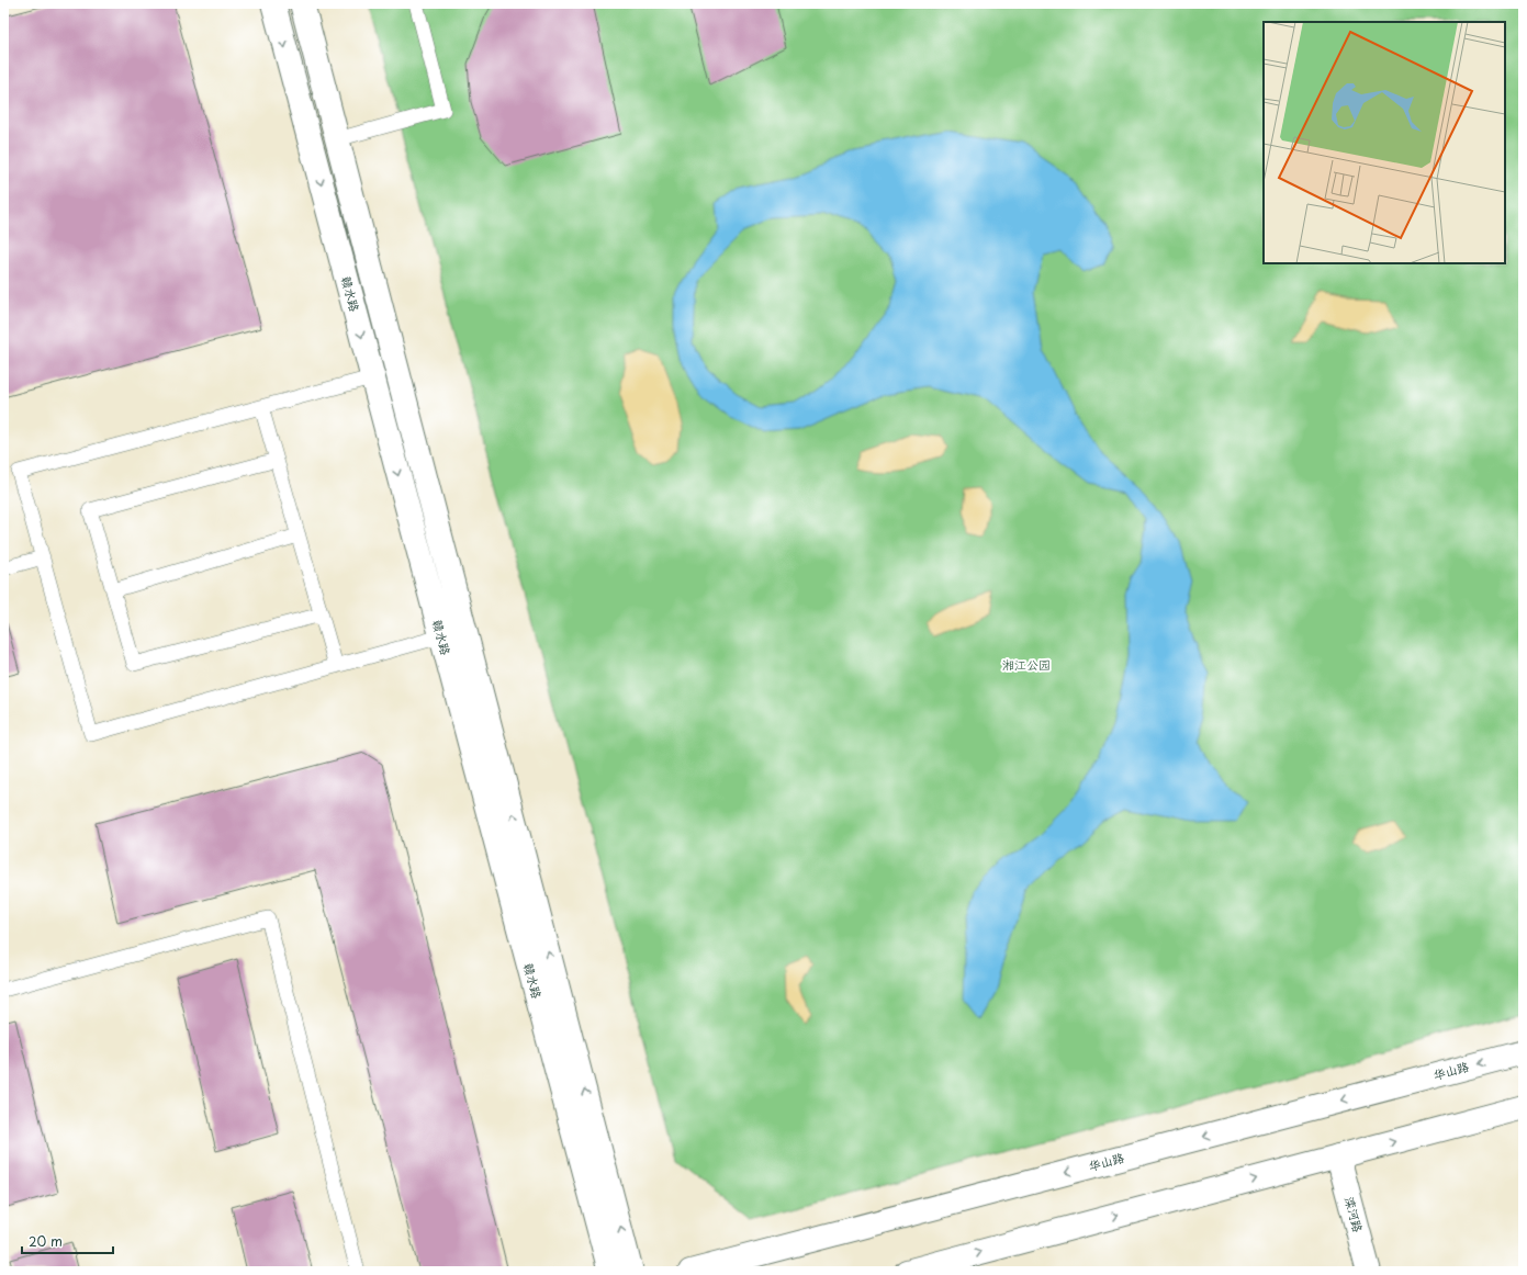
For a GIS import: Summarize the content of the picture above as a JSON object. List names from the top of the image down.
{
  "streets": {
    "main road": ["赣水路", "华山路", "滦河路"]
  },
  "parks": ["湘江公园"],
  "scale_bar": "20 m"
}
